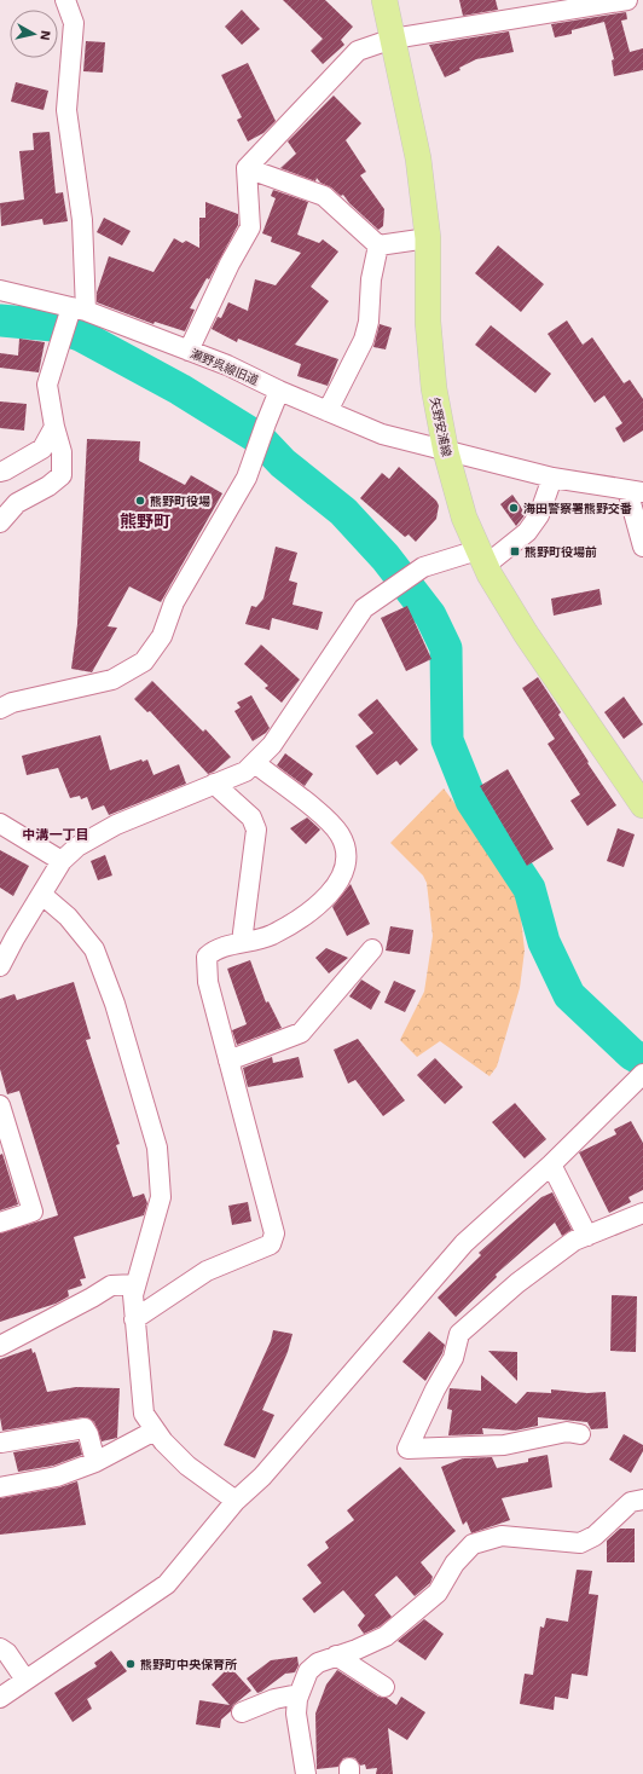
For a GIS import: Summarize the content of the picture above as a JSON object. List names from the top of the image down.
{
  "streets": {
    "main road": ["矢野安浦線"],
    "street": ["瀬野呉線旧道"]
  },
  "crossings": [
    ["瀬野呉線旧道", "矢野安浦線"]
  ],
  "districts": ["熊野町", "中溝一丁目"],
  "places": {
    "other": ["熊野町役場", "海田警察署熊野交番", "熊野町中央保育所"],
    "transit": ["熊野町役場前"]
  },
  "north": "right"
}
